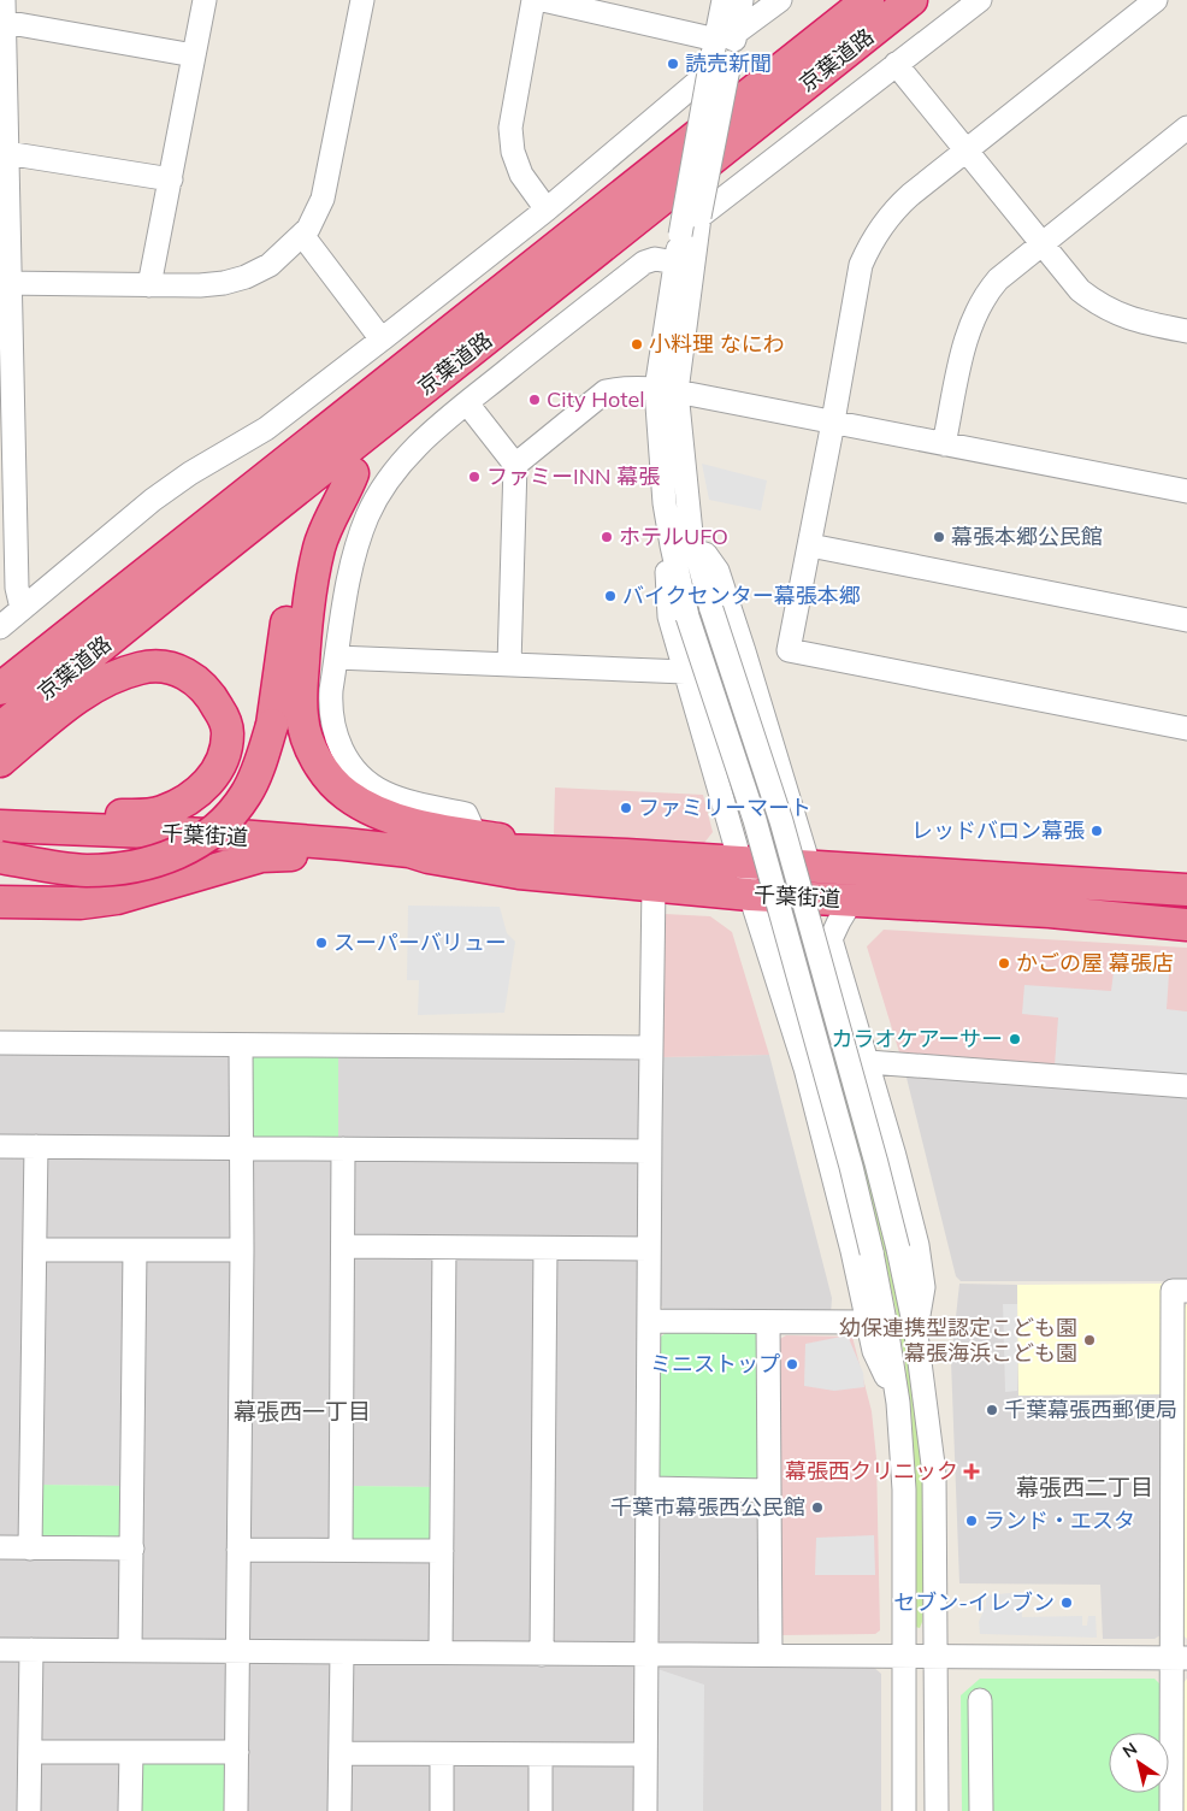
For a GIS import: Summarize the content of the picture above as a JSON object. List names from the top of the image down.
{
  "streets": {
    "highway": ["京葉道路", "千葉街道"]
  },
  "districts": ["幕張西一丁目", "幕張西二丁目"],
  "places": {
    "other": [
      "読売新聞",
      "小料理 なにわ",
      "City Hotel",
      "ファミーINN 幕張",
      "ホテルUFO",
      "幕張本郷公民館",
      "バイクセンター幕張本郷",
      "ファミリーマート",
      "レッドバロン幕張",
      "スーパーバリュー",
      "かごの屋 幕張店",
      "カラオケアーサー",
      "幼保連携型認定こども園 幕張海浜こども園",
      "ミニストップ",
      "千葉幕張西郵便局",
      "千葉市幕張西公民館",
      "ランド・エスタ",
      "セブン-イレブン"
    ],
    "health": ["幕張西クリニック"]
  },
  "north": "top left"
}
